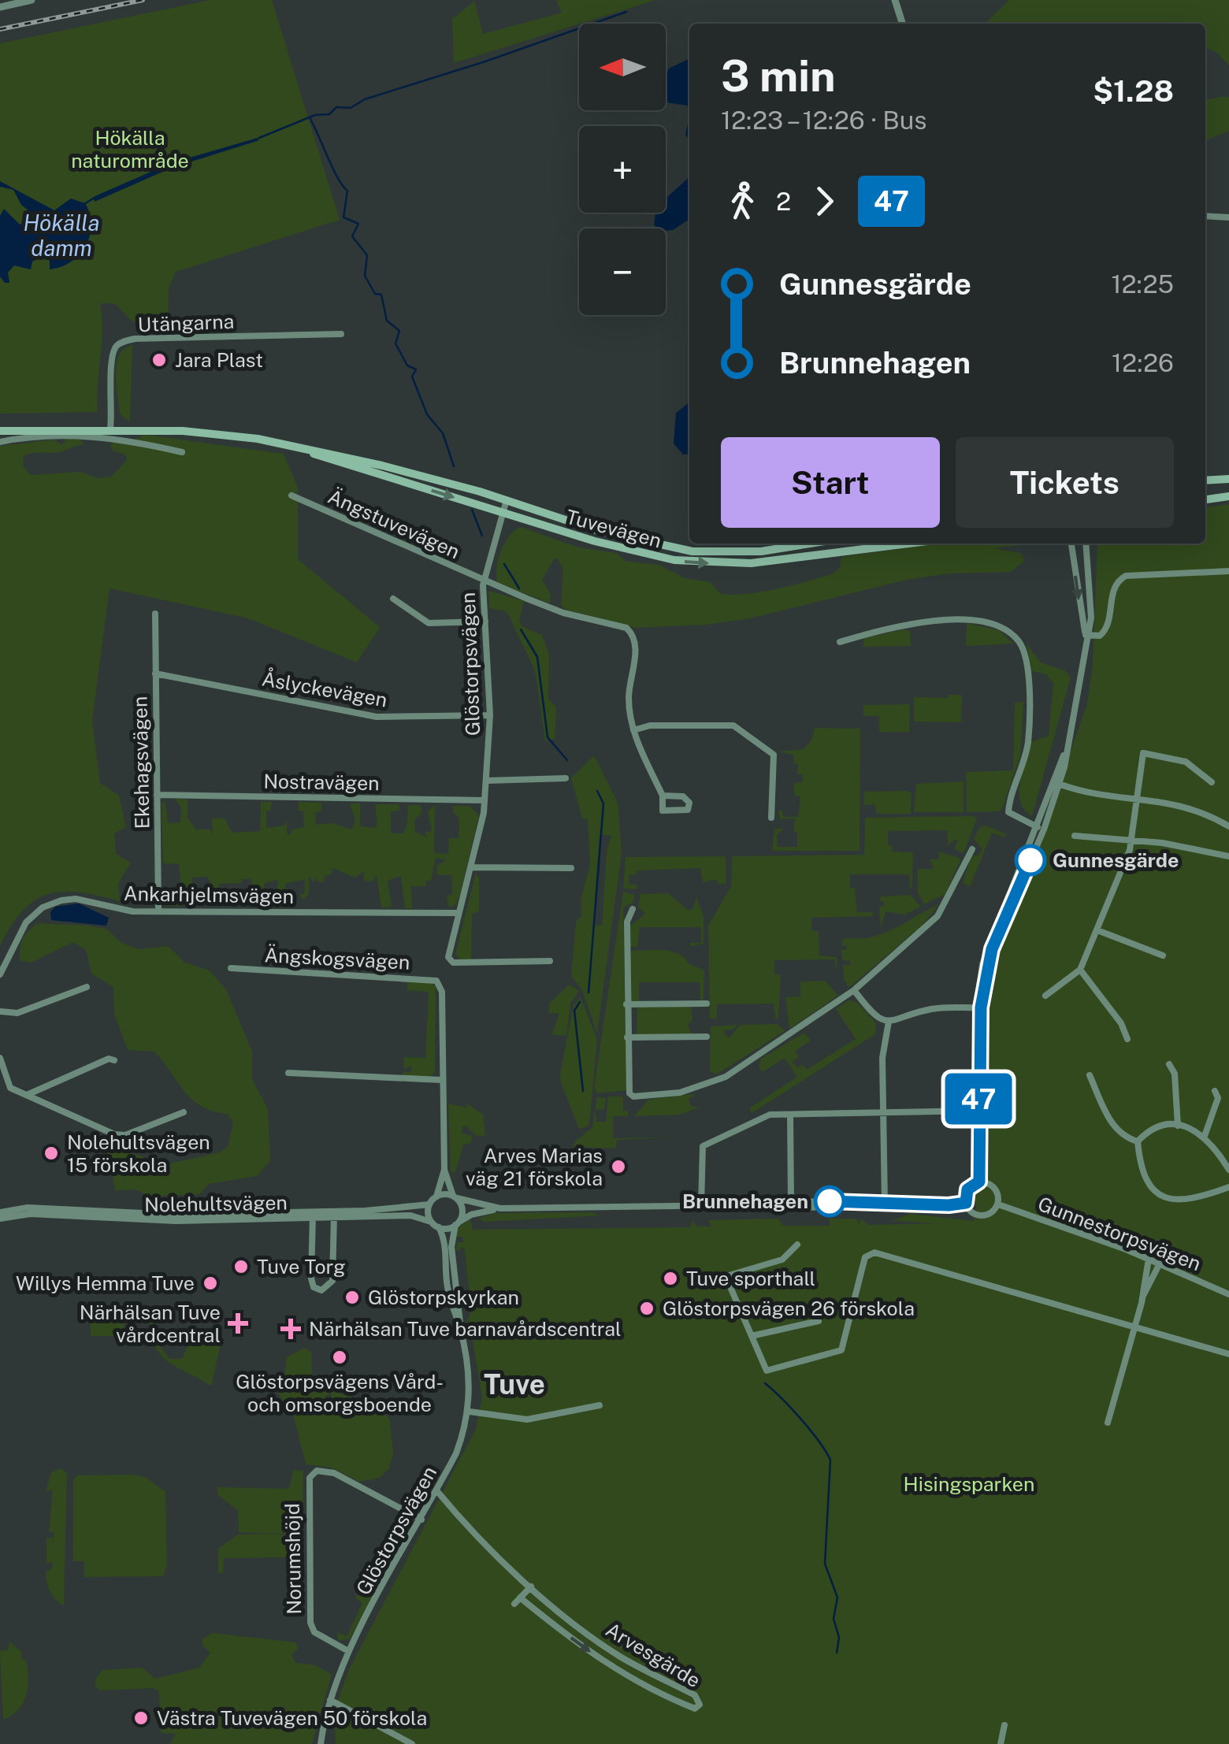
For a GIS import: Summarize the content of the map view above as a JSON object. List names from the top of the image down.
{
  "streets": {
    "main road": ["Tuvevägen"],
    "street": [
      "Utängarna",
      "Ängstuvevägen",
      "Glöstorpsvägen",
      "Åslyckevägen",
      "Ekehagsvägen",
      "Nostravägen",
      "Ankarhjelmsvägen",
      "Ängskogsvägen",
      "Nolehultsvägen",
      "Gunnestorpsvägen",
      "Norumshöjd",
      "Arvesgärde"
    ]
  },
  "crossings": [
    ["Utängarna", "Tuvevägen"],
    ["Ängstuvevägen", "Glöstorpsvägen"],
    ["Tuvevägen", "Glöstorpsvägen"],
    ["Glöstorpsvägen", "Åslyckevägen"],
    ["Glöstorpsvägen", "Nostravägen"],
    ["Glöstorpsvägen", "Ankarhjelmsvägen"],
    ["Glöstorpsvägen", "Nolehultsvägen"],
    ["Glöstorpsvägen", "Gunnestorpsvägen"],
    ["Glöstorpsvägen", "Norumshöjd"],
    ["Glöstorpsvägen", "Arvesgärde"],
    ["Åslyckevägen", "Ekehagsvägen"],
    ["Ekehagsvägen", "Nostravägen"],
    ["Ekehagsvägen", "Ankarhjelmsvägen"],
    ["Nolehultsvägen", "Gunnestorpsvägen"]
  ],
  "districts": ["Tuve"],
  "water": ["Hökälla damm"],
  "parks": ["Hökälla naturområde", "Hisingsparken"],
  "places": {
    "other": [
      "Jara Plast",
      "Gunnesgärde",
      "Nolehultsvägen 15 förskola",
      "Arves Marias väg 21 förskola",
      "Brunnehagen",
      "Tuve Torg",
      "Tuve sporthall",
      "Willys Hemma Tuve",
      "Glöstorpskyrkan",
      "Glöstorpsvägen 26 förskola",
      "Glöstorpsvägens Vård- och omsorgsboende",
      "Västra Tuvevägen 50 förskola"
    ],
    "health": ["Närhälsan Tuve vårdcentral", "Närhälsan Tuve barnavårdscentral"]
  },
  "lines": ["bus line 47"],
  "north": "left",
  "page": {
    "on_map": "47",
    "map_buttons": ["+", "−"],
    "heading": ["3 min", "12:23 – 12:26 · Bus", "$1.28"],
    "legs": ["2", "47"],
    "list": [
      {
        "name": "Gunnesgärde",
        "value": "12:25"
      },
      {
        "name": "Brunnehagen",
        "value": "12:26"
      }
    ],
    "buttons": ["Start", "Tickets"]
  }
}
